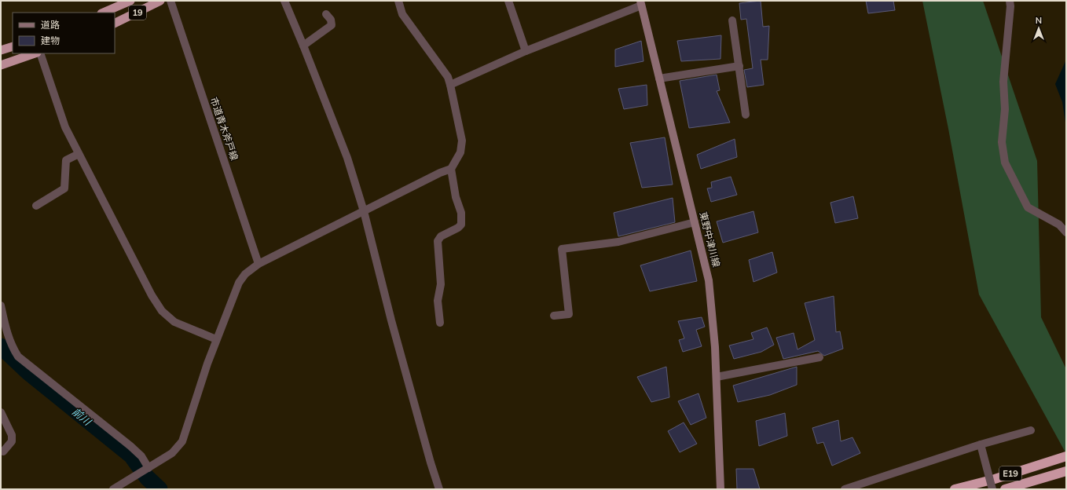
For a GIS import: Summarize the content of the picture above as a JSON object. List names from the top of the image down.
{
  "streets": {
    "highway": ["19", "E19"],
    "main road": ["東野中津川線"],
    "street": ["市道青木斧戸線"]
  },
  "water": ["前川"],
  "legend": ["道路", "建物"],
  "north": "top"
}
